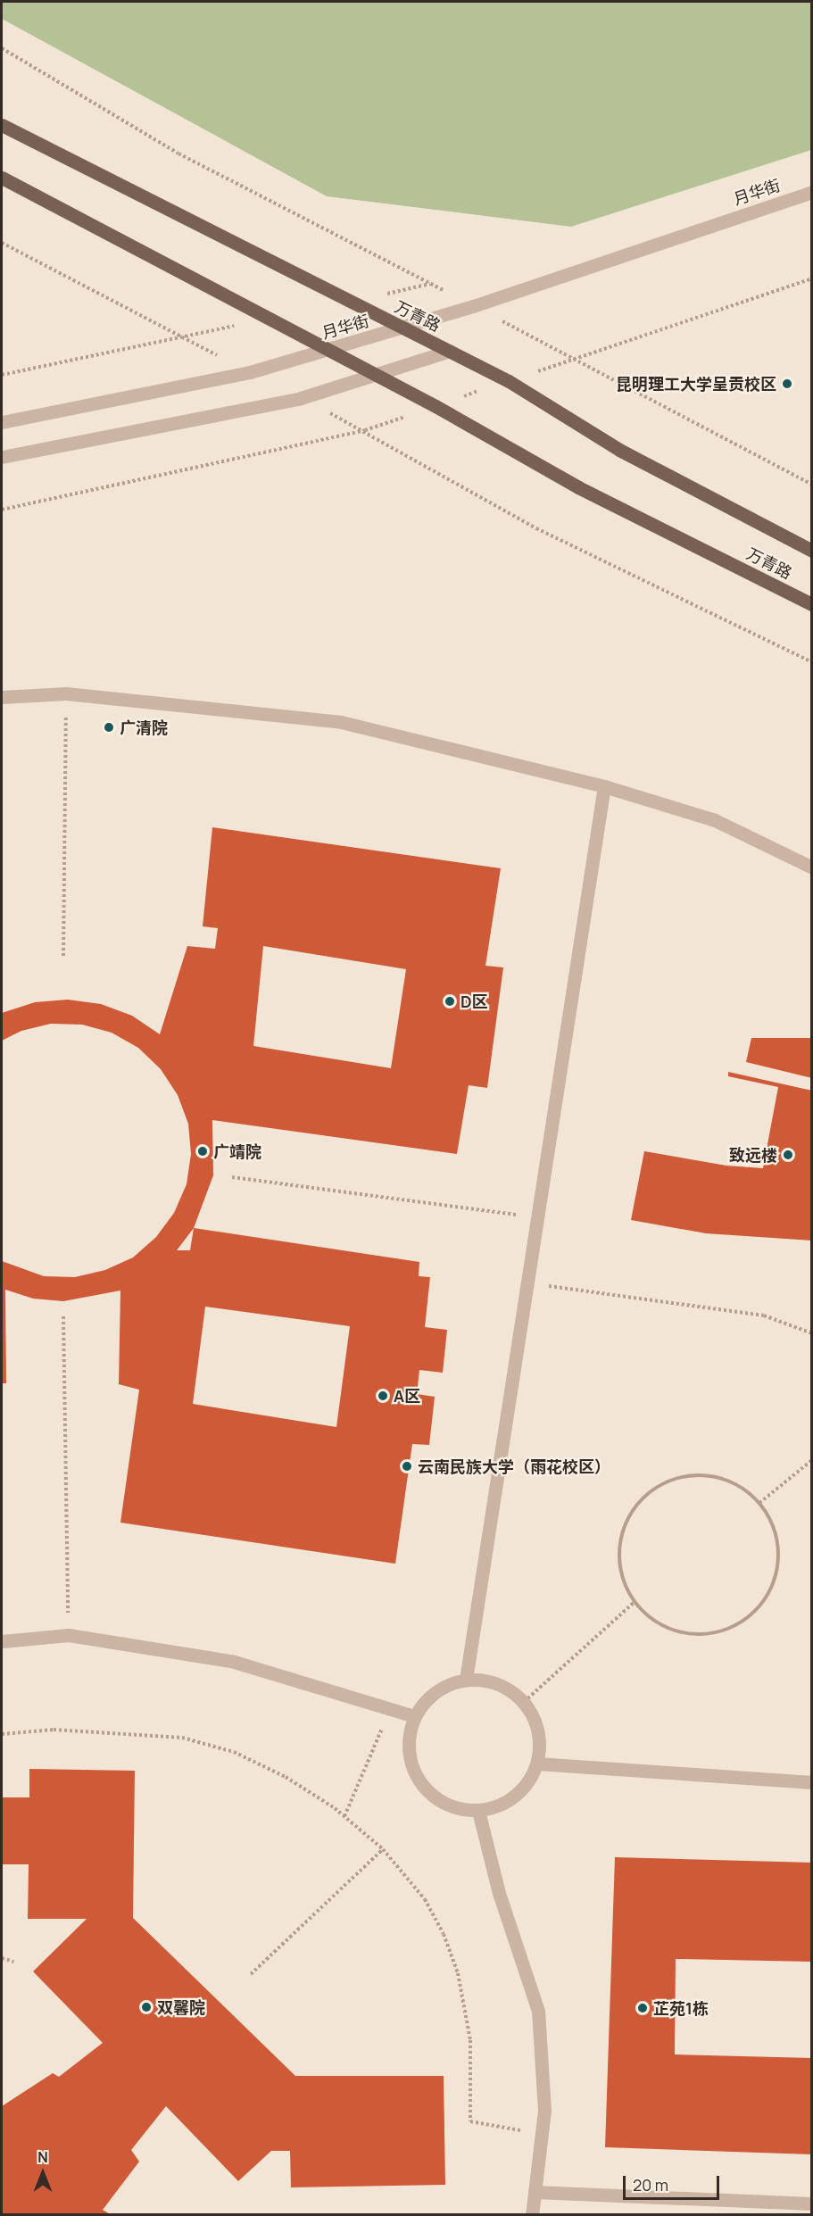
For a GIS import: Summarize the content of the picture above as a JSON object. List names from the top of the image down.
{
  "streets": {
    "main road": ["万青路"],
    "street": ["月华街"]
  },
  "crossings": [
    ["月华街", "万青路"]
  ],
  "places": [
    "昆明理工大学呈贡校区",
    "广清院",
    "D区",
    "广靖院",
    "致远楼",
    "A区",
    "云南民族大学（雨花校区）",
    "双馨院",
    "芷苑1栋"
  ],
  "scale_bar": "20 m",
  "north": "top"
}
